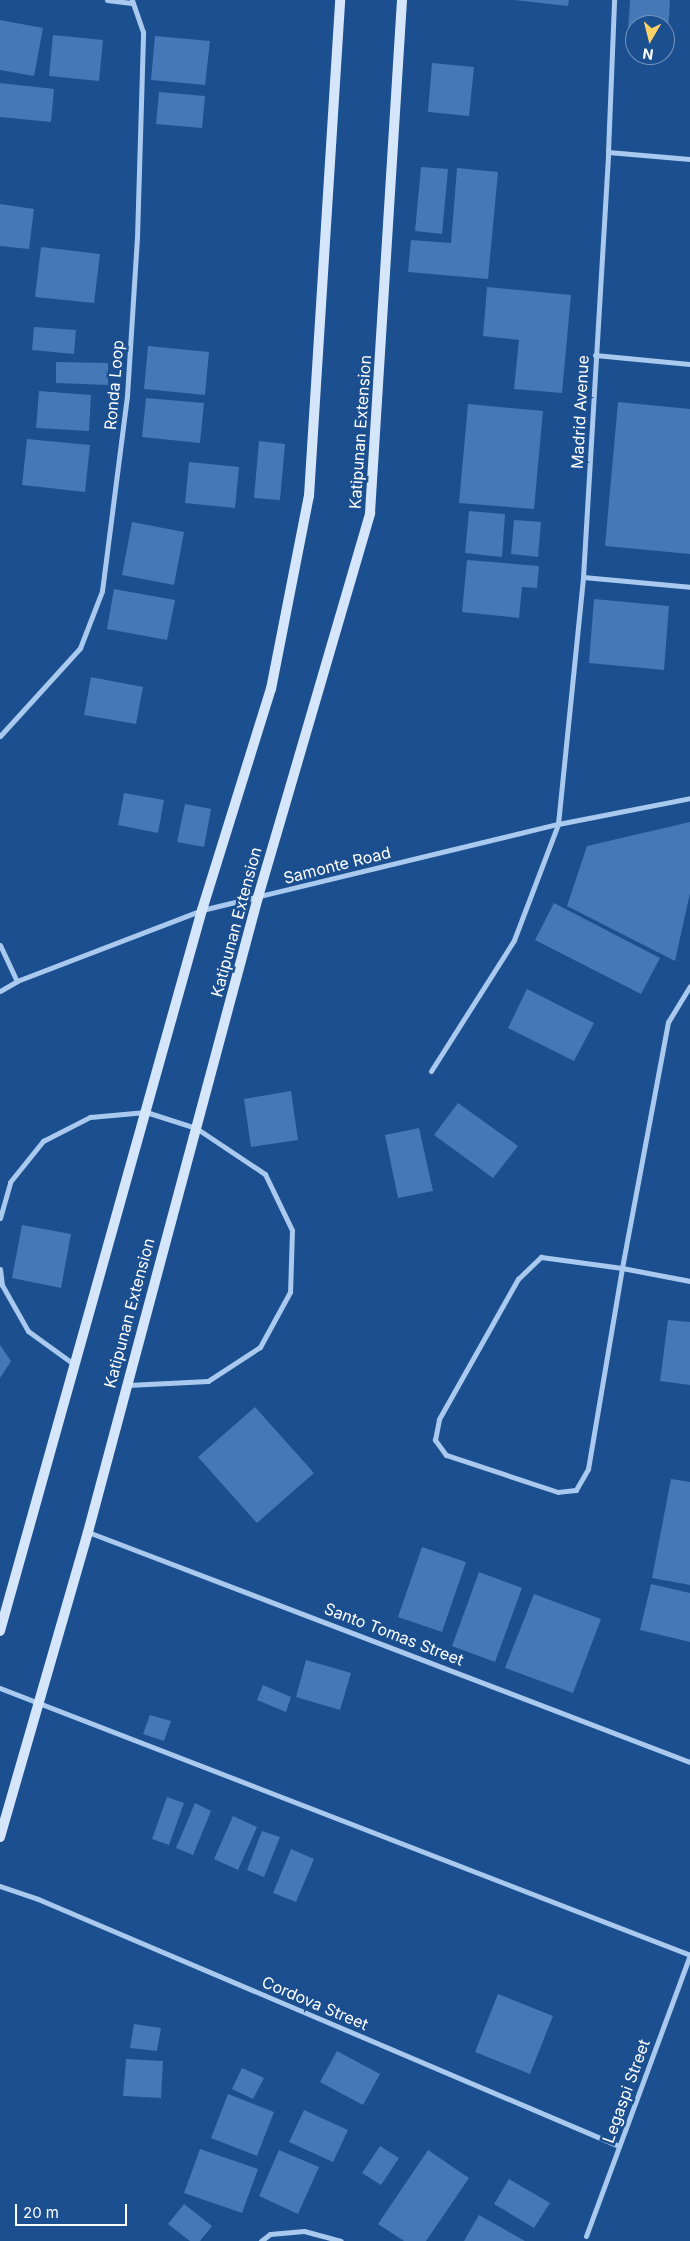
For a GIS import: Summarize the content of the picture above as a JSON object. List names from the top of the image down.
{
  "streets": {
    "main road": ["Katipunan Extension"],
    "street": [
      "Ronda Loop",
      "Madrid Avenue",
      "Samonte Road",
      "Santo Tomas Street",
      "Cordova Street",
      "Legaspi Street"
    ]
  },
  "crossings": [
    ["Madrid Avenue", "Samonte Road"],
    ["Katipunan Extension", "Samonte Road"],
    ["Katipunan Extension", "Santo Tomas Street"],
    ["Cordova Street", "Legaspi Street"]
  ],
  "scale_bar": "20 m",
  "north": "bottom"
}
